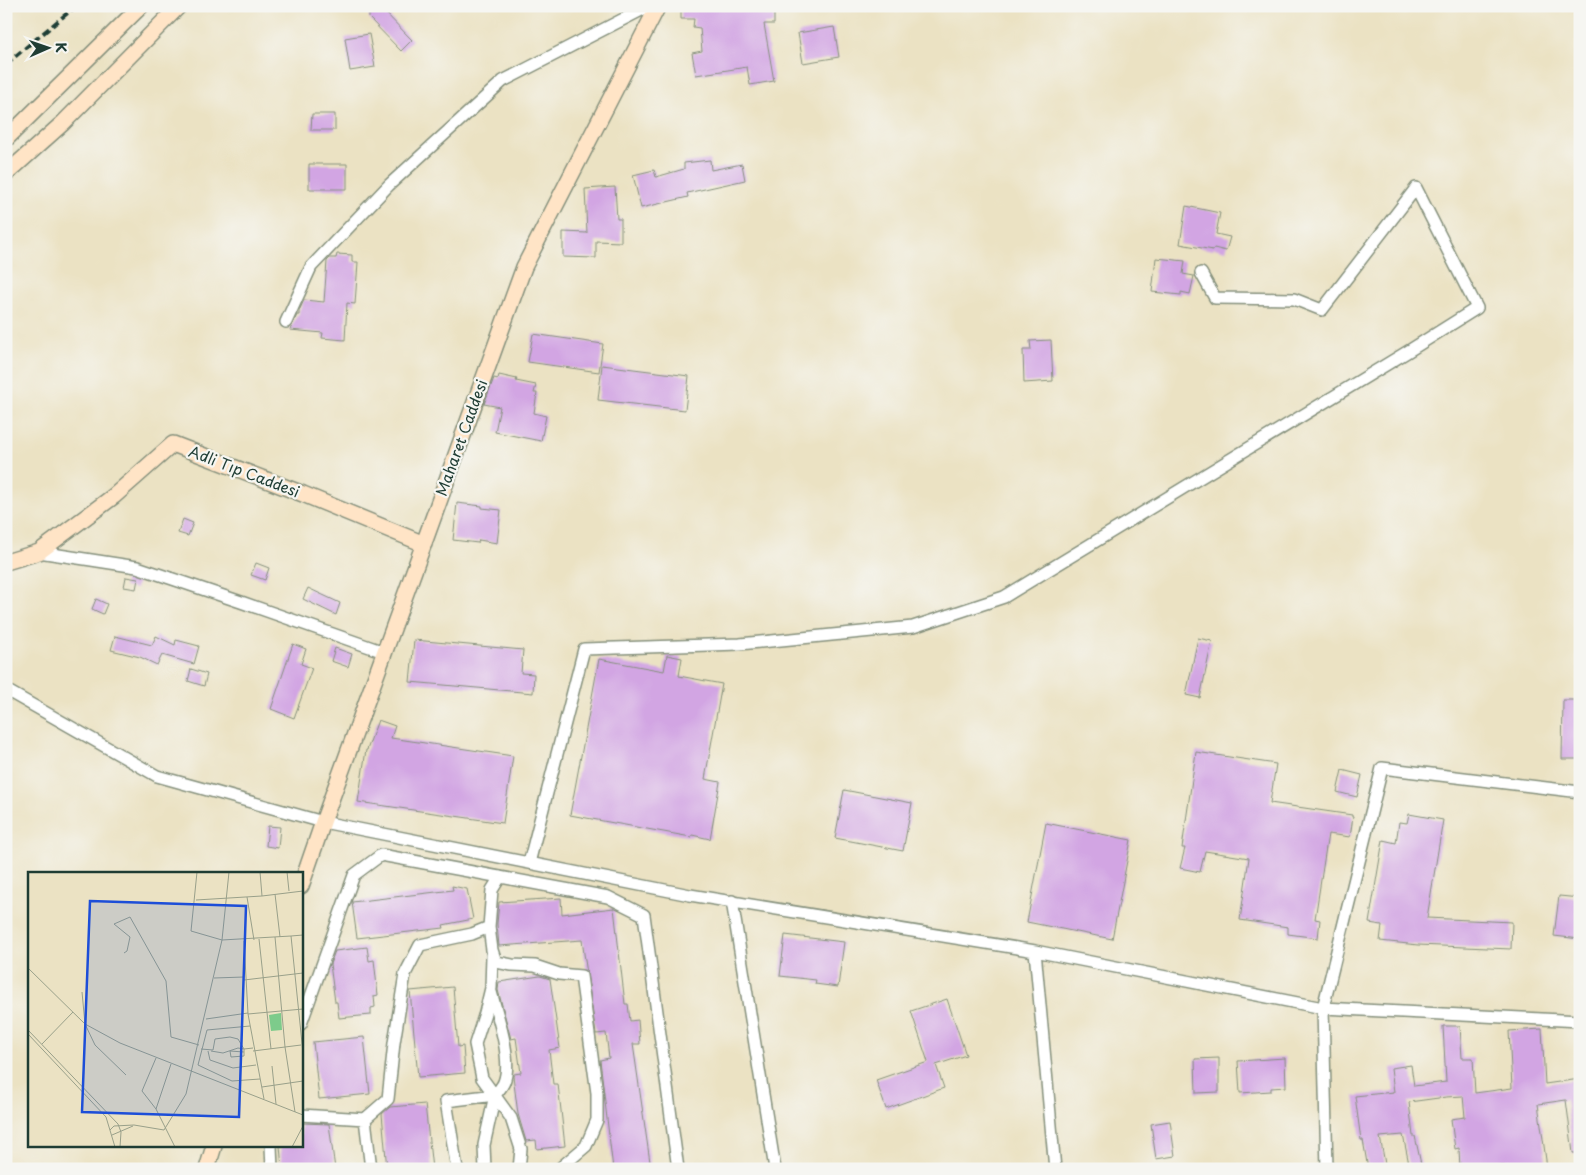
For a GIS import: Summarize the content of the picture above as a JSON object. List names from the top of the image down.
{
  "streets": {
    "street": ["Maharet Caddesi", "Adli Tıp Caddesi"]
  },
  "crossings": [
    ["Maharet Caddesi", "Adli Tıp Caddesi"]
  ],
  "north": "right"
}
